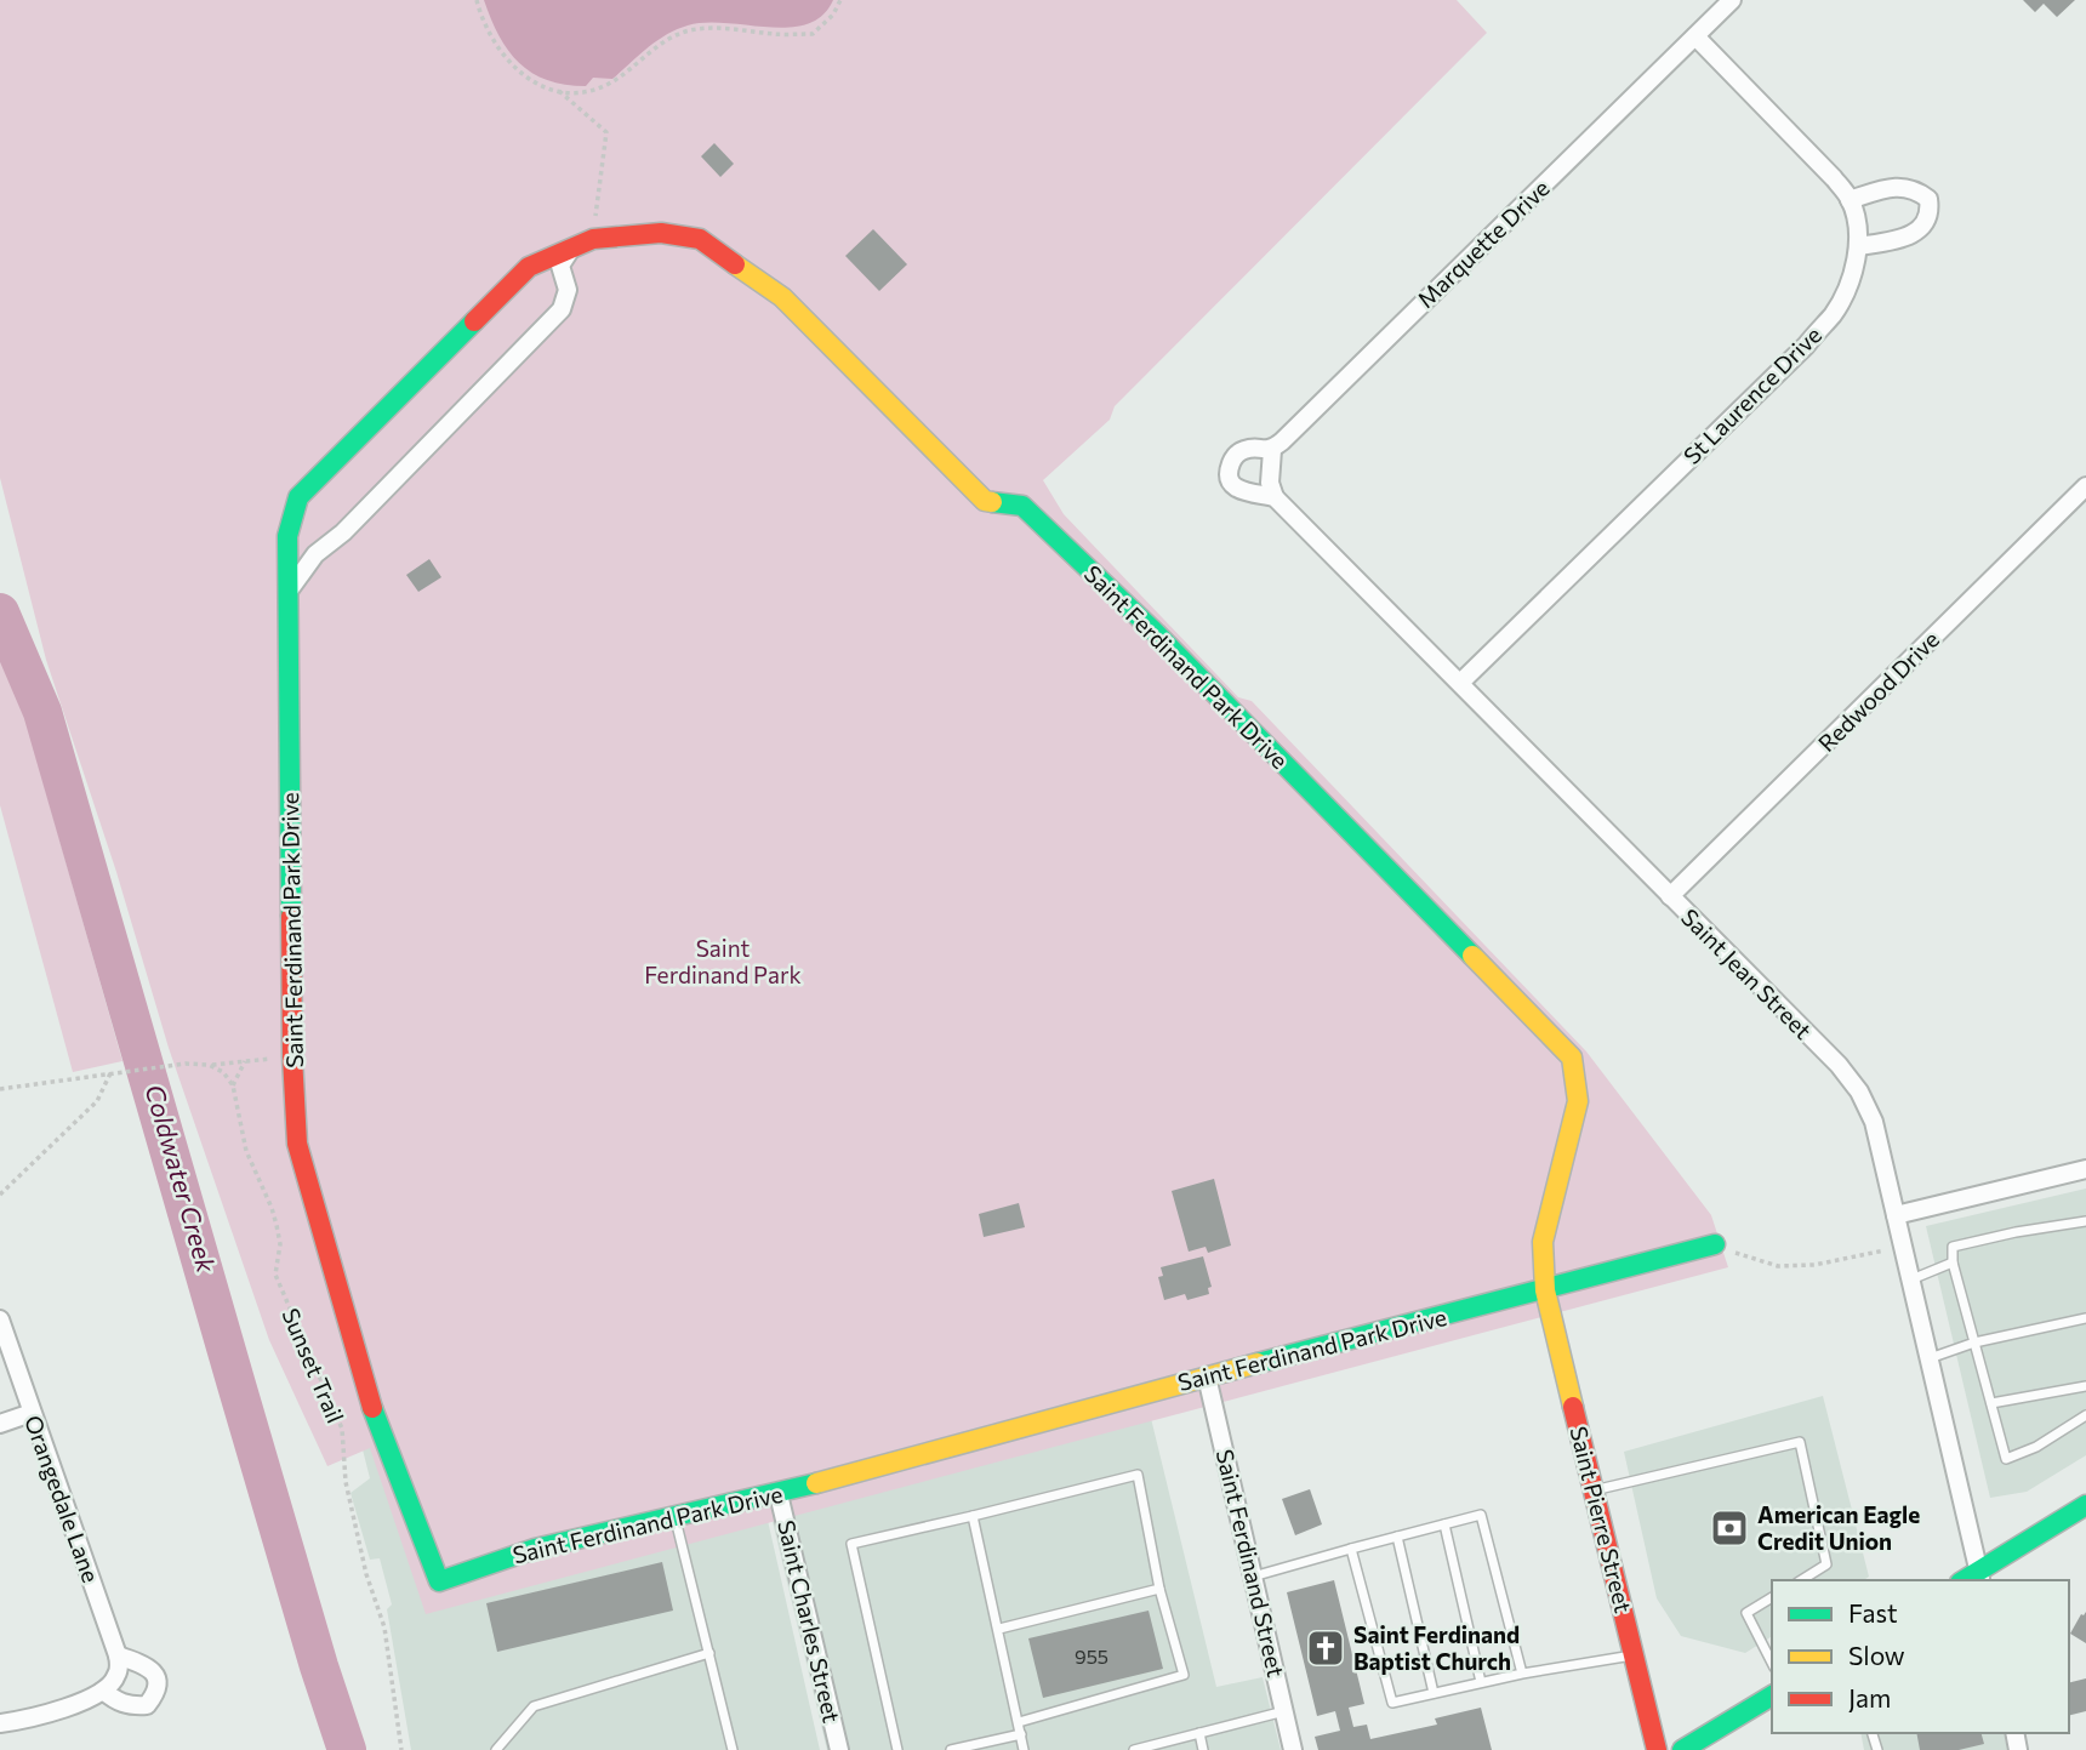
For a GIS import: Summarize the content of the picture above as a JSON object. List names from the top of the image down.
{
  "streets": {
    "street": [
      "Marquette Drive",
      "St Laurence Drive",
      "Saint Ferdinand Park Drive",
      "Redwood Drive",
      "Saint Jean Street",
      "Orangedale Lane",
      "Saint Pierre Street",
      "Saint Ferdinand Street",
      "Saint Charles Street"
    ],
    "path": ["Sunset Trail"]
  },
  "crossings": [
    ["Marquette Drive", "St Laurence Drive"],
    ["Marquette Drive", "Saint Jean Street"],
    ["St Laurence Drive", "Saint Jean Street"],
    ["Saint Ferdinand Park Drive", "Saint Pierre Street"],
    ["Saint Ferdinand Park Drive", "Saint Ferdinand Street"],
    ["Saint Ferdinand Park Drive", "Saint Charles Street"],
    ["Redwood Drive", "Saint Jean Street"]
  ],
  "water": ["Coldwater Creek"],
  "parks": ["Saint Ferdinand Park"],
  "places": {
    "bank": ["American Eagle Credit Union"],
    "church": ["Saint Ferdinand Baptist Church"]
  },
  "house_numbers": ["955"],
  "legend": ["Fast", "Slow", "Jam"]
}
